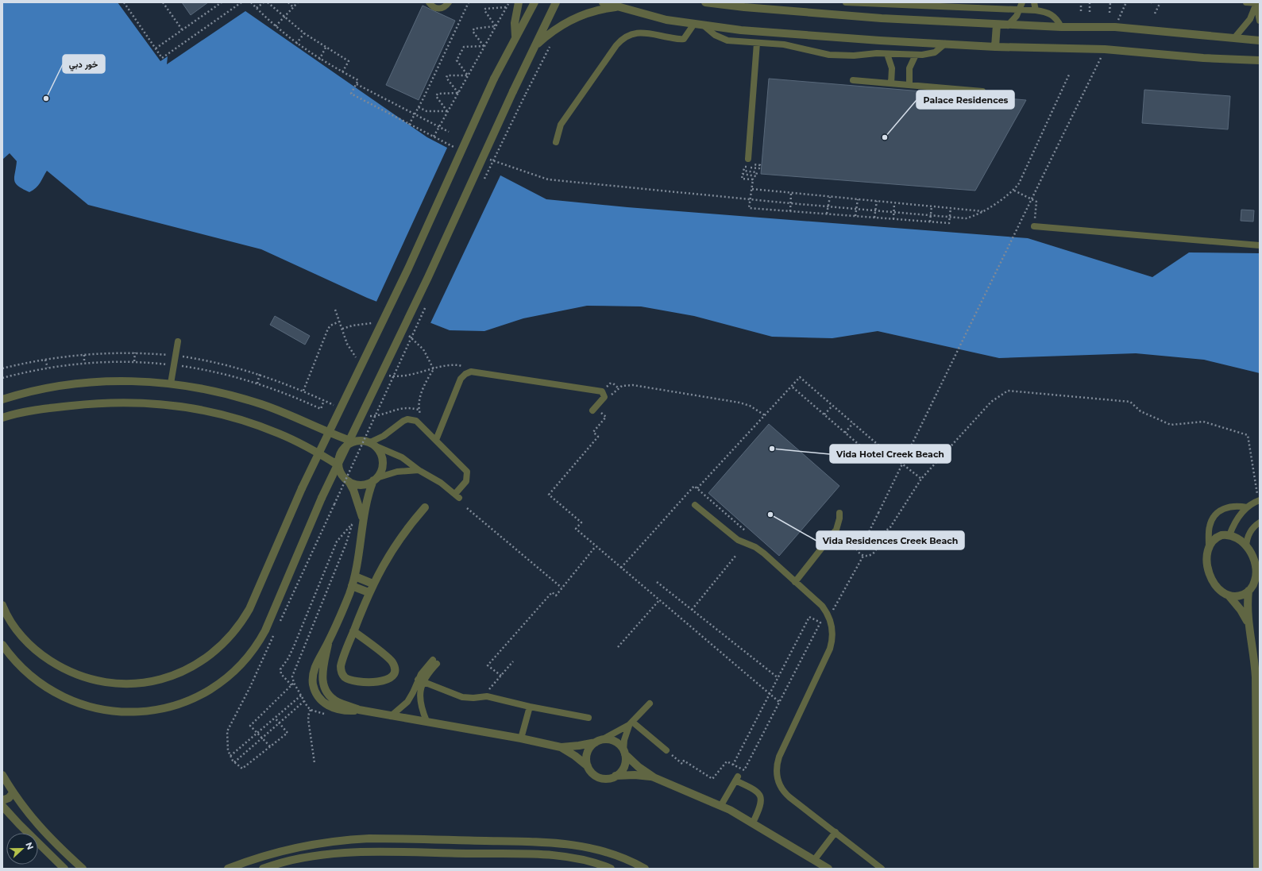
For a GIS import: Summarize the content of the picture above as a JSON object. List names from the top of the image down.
{
  "places": [
    "خور دبي",
    "Palace Residences",
    "Vida Hotel Creek Beach",
    "Vida Residences Creek Beach"
  ],
  "north": "right"
}
